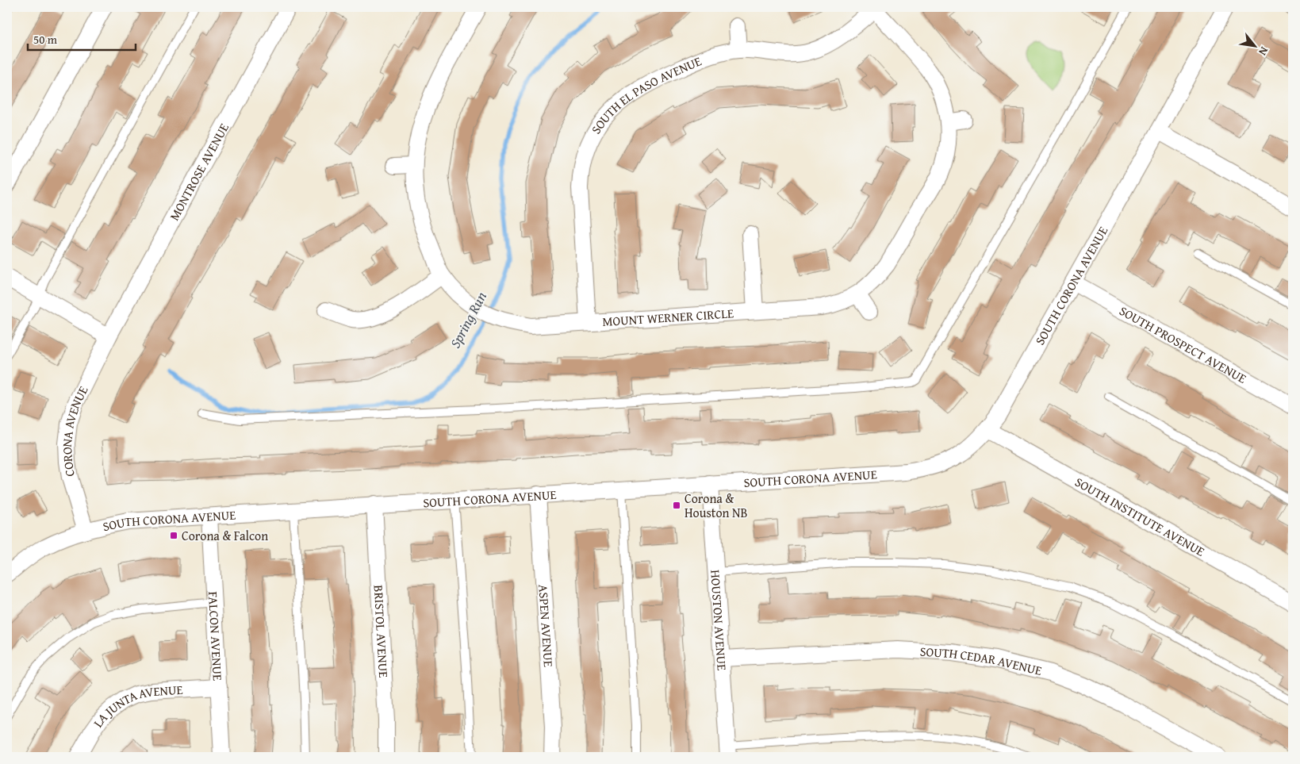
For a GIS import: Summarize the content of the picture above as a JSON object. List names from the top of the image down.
{
  "streets": {
    "street": [
      "SOUTH EL PASO AVENUE",
      "MONTROSE AVENUE",
      "SOUTH CORONA AVENUE",
      "MOUNT WERNER CIRCLE",
      "SOUTH PROSPECT AVENUE",
      "CORONA AVENUE",
      "SOUTH INSTITUTE AVENUE",
      "HOUSTON AVENUE",
      "ASPEN AVENUE",
      "BRISTOL AVENUE",
      "FALCON AVENUE",
      "SOUTH CEDAR AVENUE",
      "LA JUNTA AVENUE"
    ]
  },
  "crossings": [
    ["SOUTH EL PASO AVENUE", "MOUNT WERNER CIRCLE"],
    ["MONTROSE AVENUE", "CORONA AVENUE"],
    ["SOUTH CORONA AVENUE", "SOUTH PROSPECT AVENUE"],
    ["SOUTH CORONA AVENUE", "CORONA AVENUE"],
    ["SOUTH CORONA AVENUE", "SOUTH INSTITUTE AVENUE"],
    ["SOUTH CORONA AVENUE", "HOUSTON AVENUE"],
    ["SOUTH CORONA AVENUE", "ASPEN AVENUE"],
    ["SOUTH CORONA AVENUE", "BRISTOL AVENUE"],
    ["SOUTH CORONA AVENUE", "FALCON AVENUE"],
    ["HOUSTON AVENUE", "SOUTH CEDAR AVENUE"],
    ["FALCON AVENUE", "LA JUNTA AVENUE"]
  ],
  "water": ["Spring Run"],
  "places": {
    "transit": ["Corona & Houston NB", "Corona & Falcon"]
  },
  "scale_bar": "50 m",
  "north": "bottom right"
}
